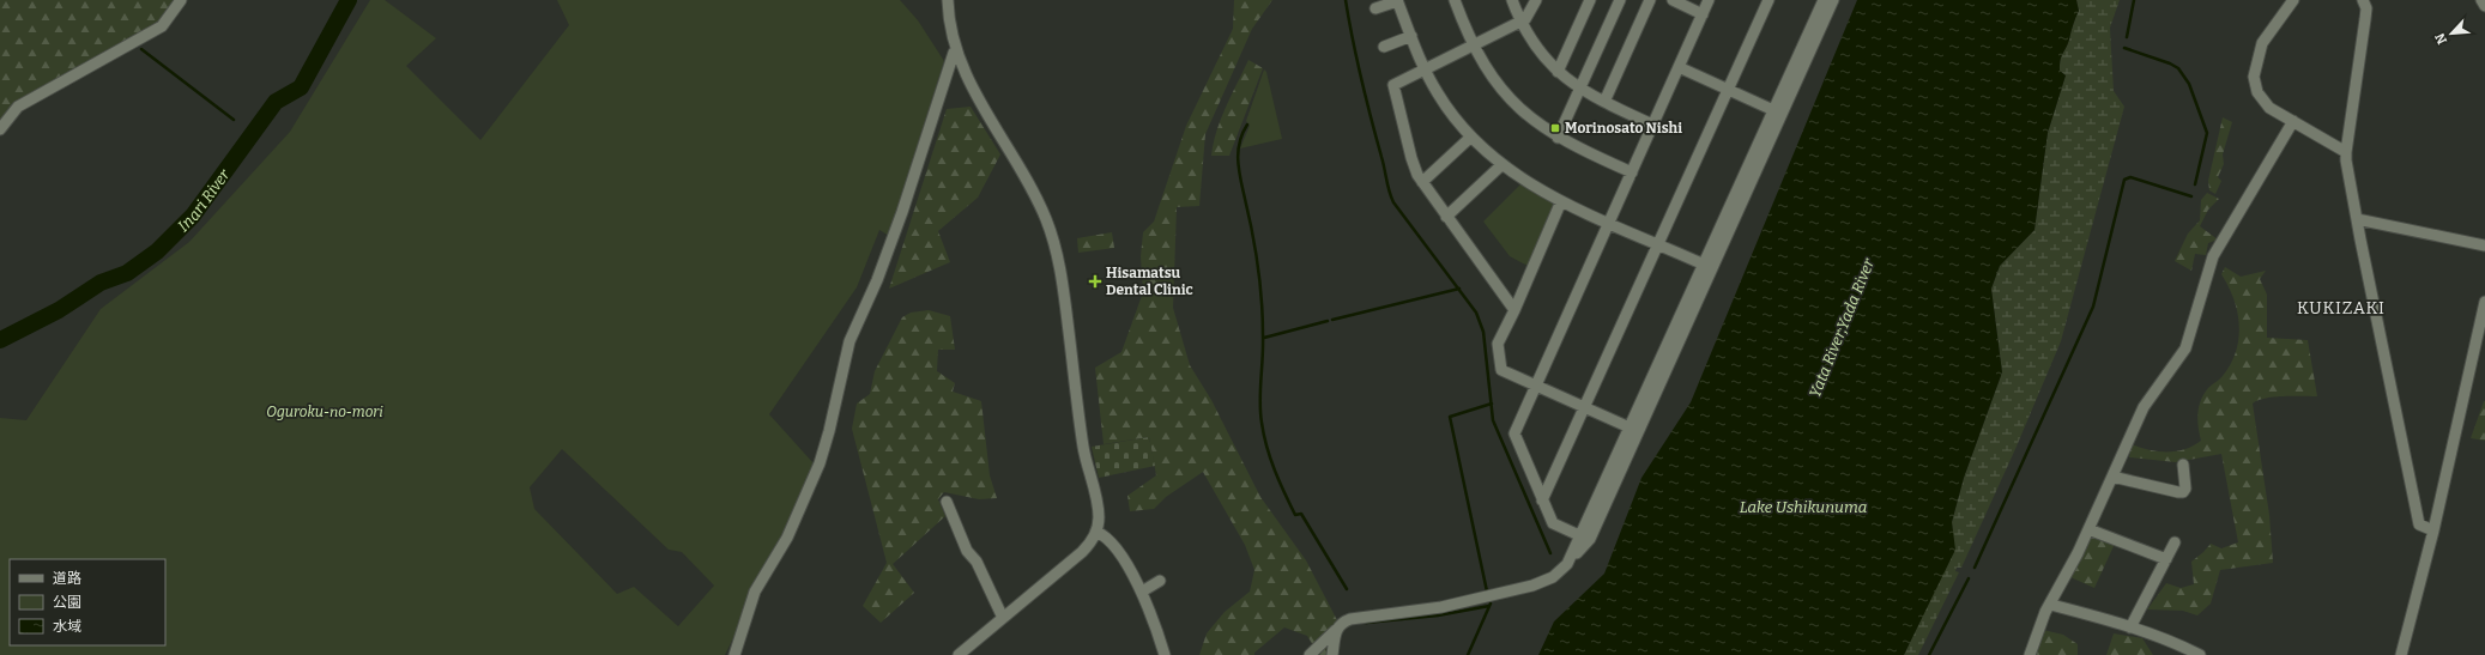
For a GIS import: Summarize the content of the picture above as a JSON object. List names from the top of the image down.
{
  "districts": ["KUKIZAKI"],
  "water": ["Inari River", "Yata River;Yada River", "Lake Ushikunuma"],
  "parks": ["Oguroku-no-mori"],
  "places": {
    "transit": ["Morinosato Nishi"],
    "health": ["Hisamatsu Dental Clinic"]
  },
  "legend": ["道路", "公園", "水域"],
  "north": "bottom left"
}
